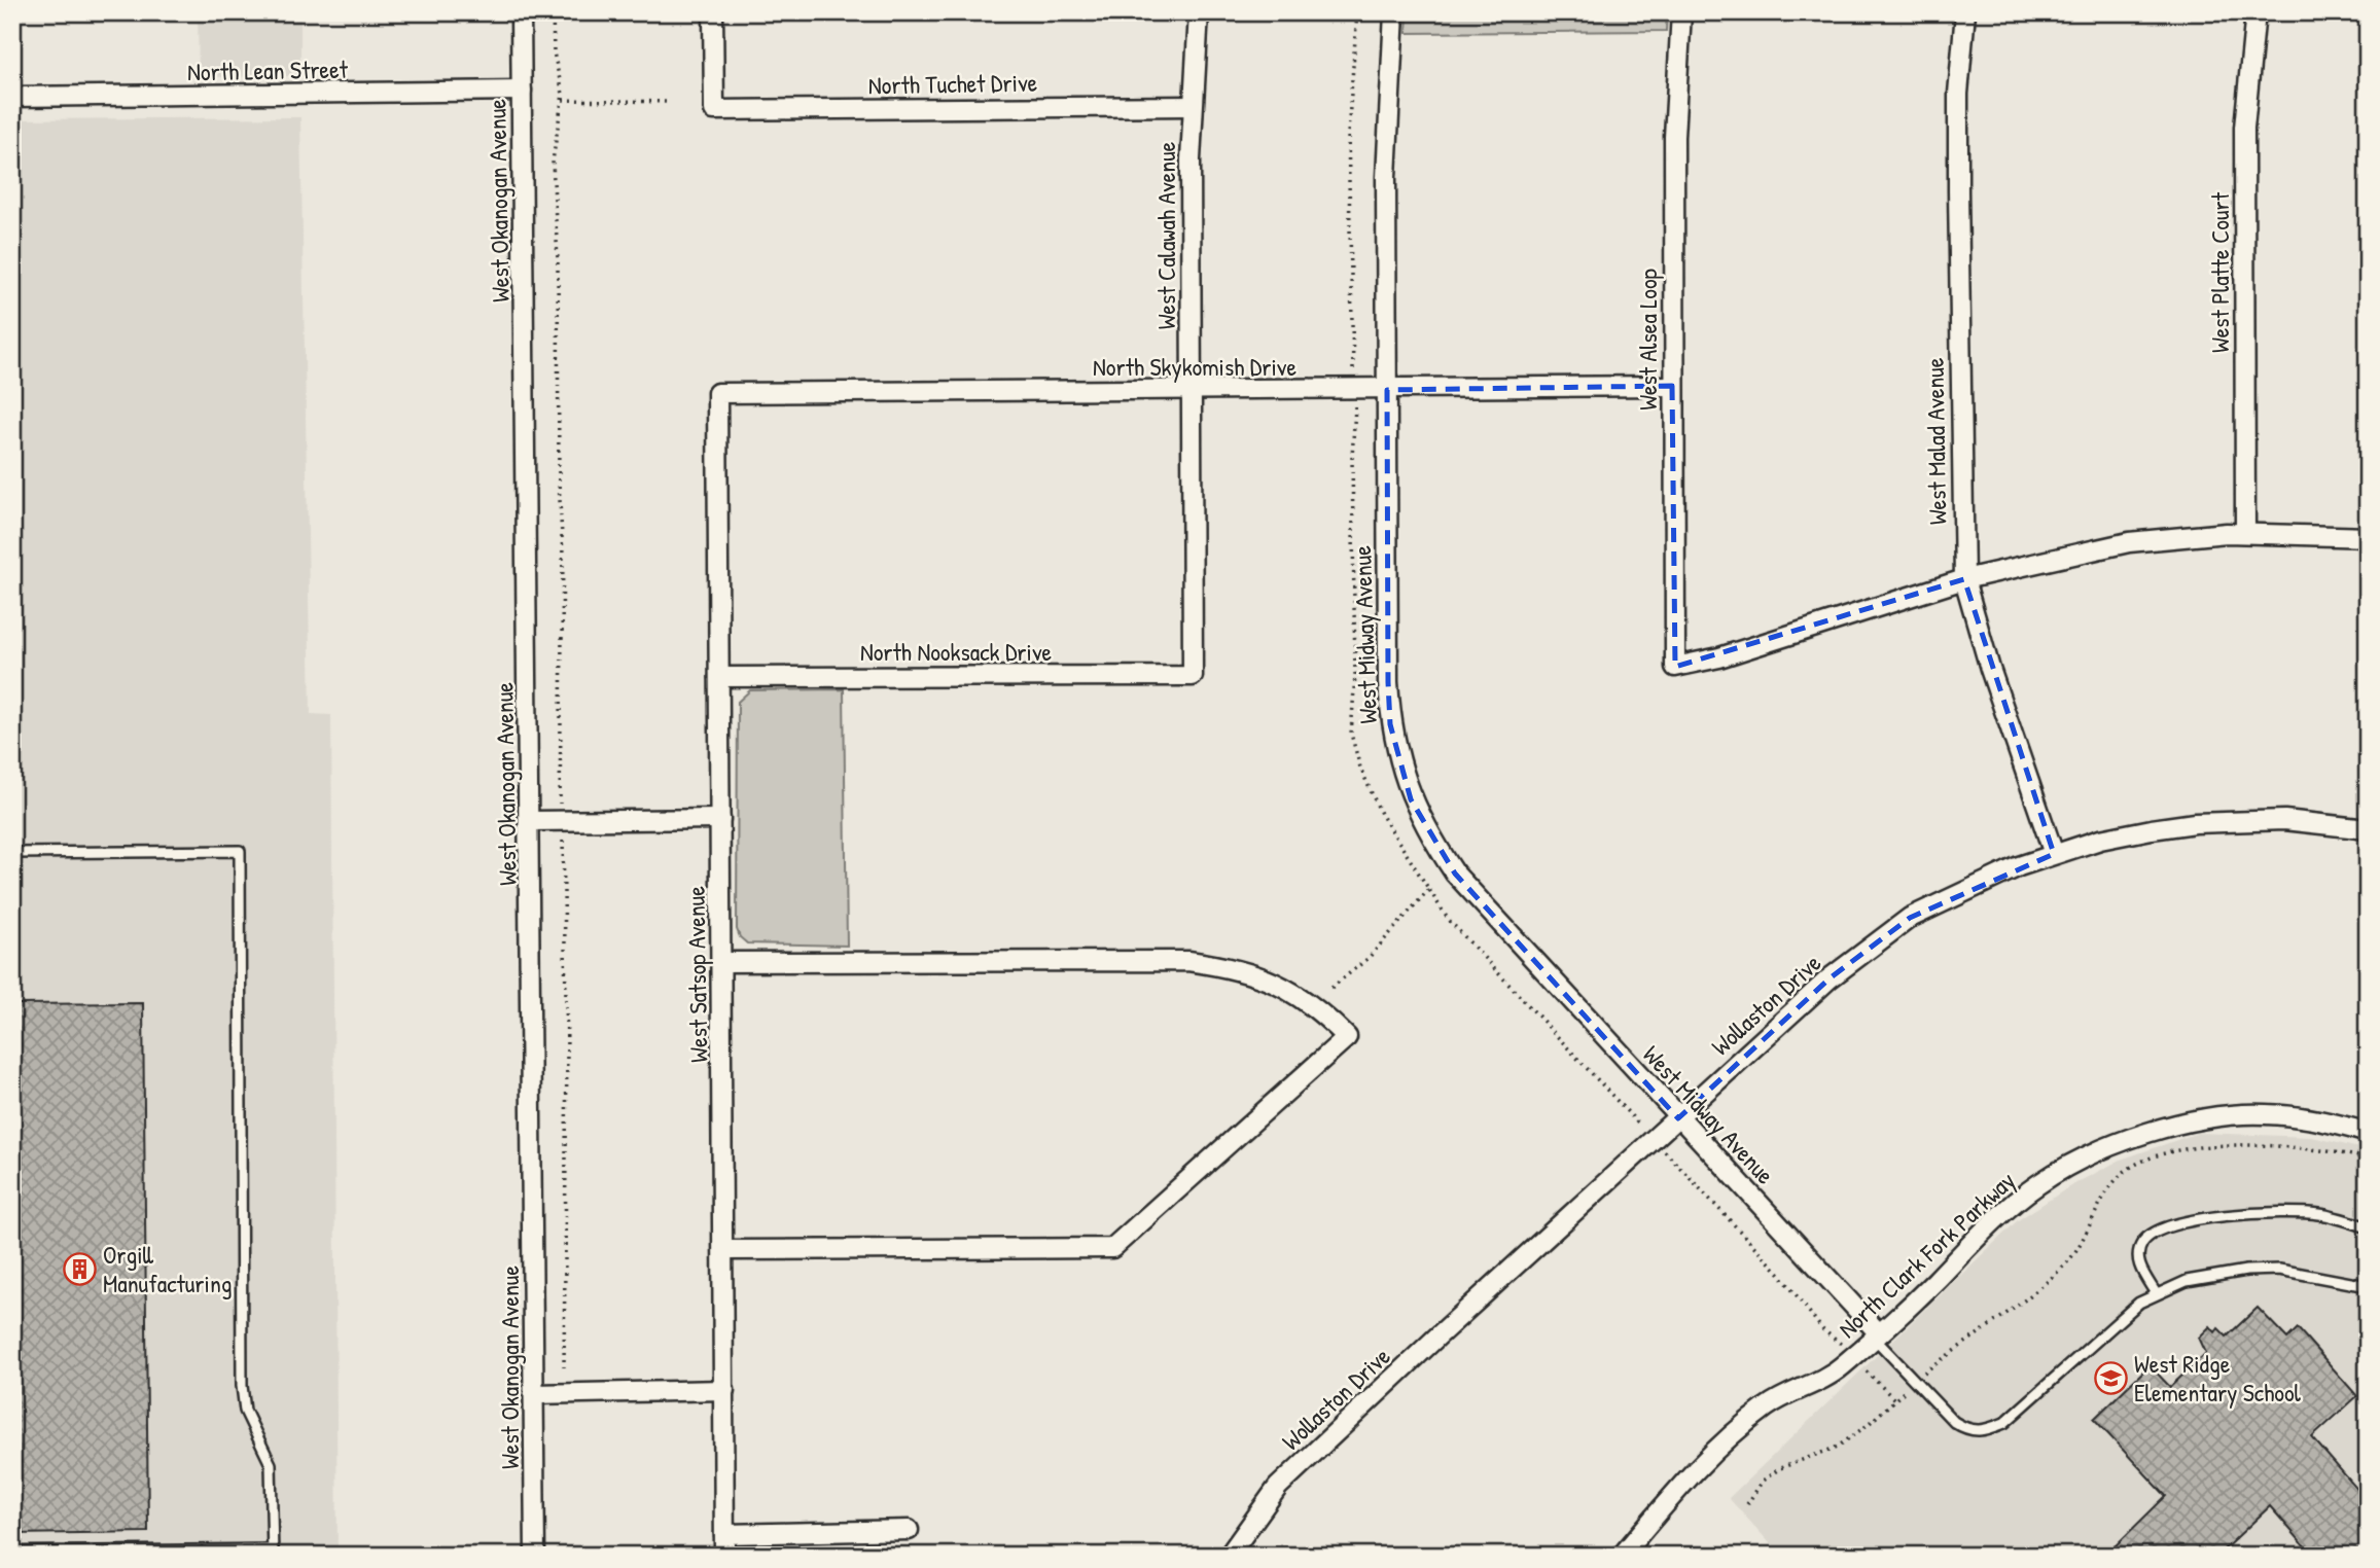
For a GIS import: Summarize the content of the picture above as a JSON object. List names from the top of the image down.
{
  "streets": {
    "street": [
      "North Lean Street",
      "North Tuchet Drive",
      "West Okanogan Avenue",
      "West Calawah Avenue",
      "West Platte Court",
      "West Alsea Loop",
      "North Skykomish Drive",
      "West Malad Avenue",
      "West Midway Avenue",
      "North Nooksack Drive",
      "West Satsop Avenue",
      "Wollaston Drive",
      "North Clark Fork Parkway"
    ]
  },
  "crossings": [
    ["North Lean Street", "West Okanogan Avenue"],
    ["North Tuchet Drive", "West Calawah Avenue"],
    ["West Calawah Avenue", "North Skykomish Drive"],
    ["West Calawah Avenue", "North Nooksack Drive"],
    ["West Alsea Loop", "North Skykomish Drive"],
    ["West Alsea Loop", "West Malad Avenue"],
    ["North Skykomish Drive", "West Midway Avenue"],
    ["North Skykomish Drive", "West Satsop Avenue"],
    ["West Malad Avenue", "Wollaston Drive"],
    ["West Midway Avenue", "Wollaston Drive"],
    ["West Midway Avenue", "North Clark Fork Parkway"],
    ["North Nooksack Drive", "West Satsop Avenue"]
  ],
  "places": {
    "building": ["Orgill Manufacturing"],
    "school or university": ["West Ridge Elementary School"]
  }
}
